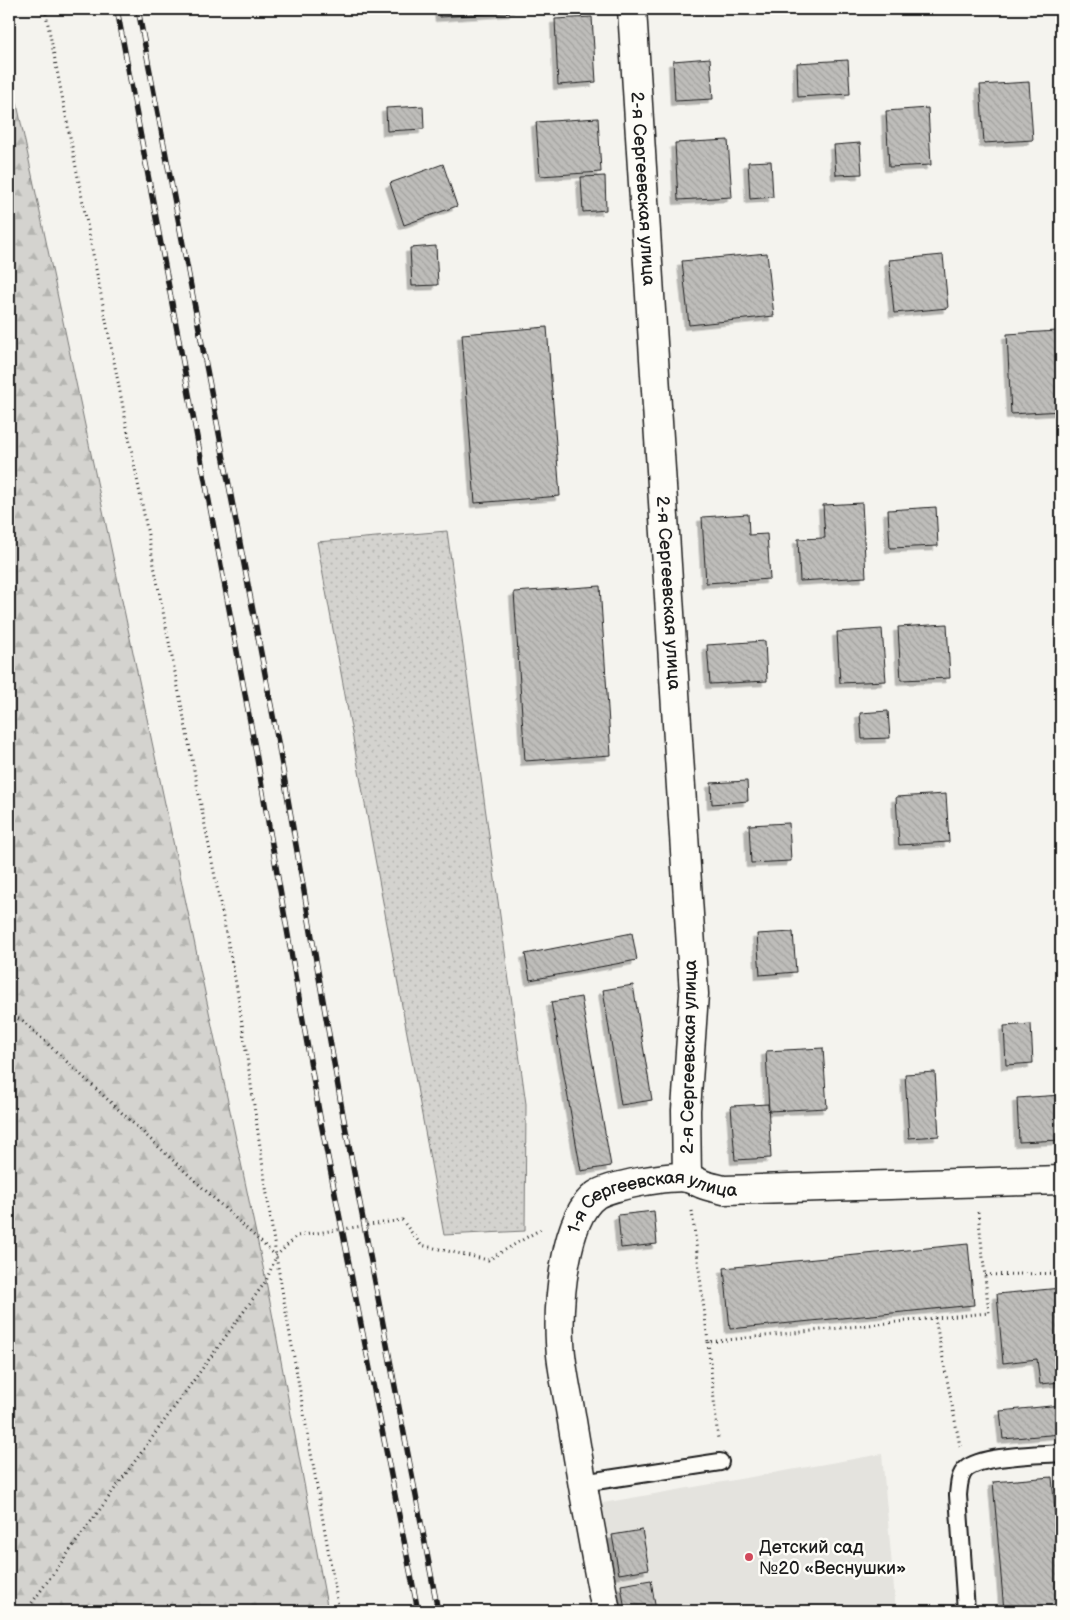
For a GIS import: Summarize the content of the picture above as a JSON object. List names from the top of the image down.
{
  "streets": {
    "street": ["2-я Сергеевская улица", "1-я Сергеевская улица"]
  },
  "crossings": [
    ["2-я Сергеевская улица", "1-я Сергеевская улица"]
  ],
  "places": ["Детский сад №20 «Веснушки»"]
}
